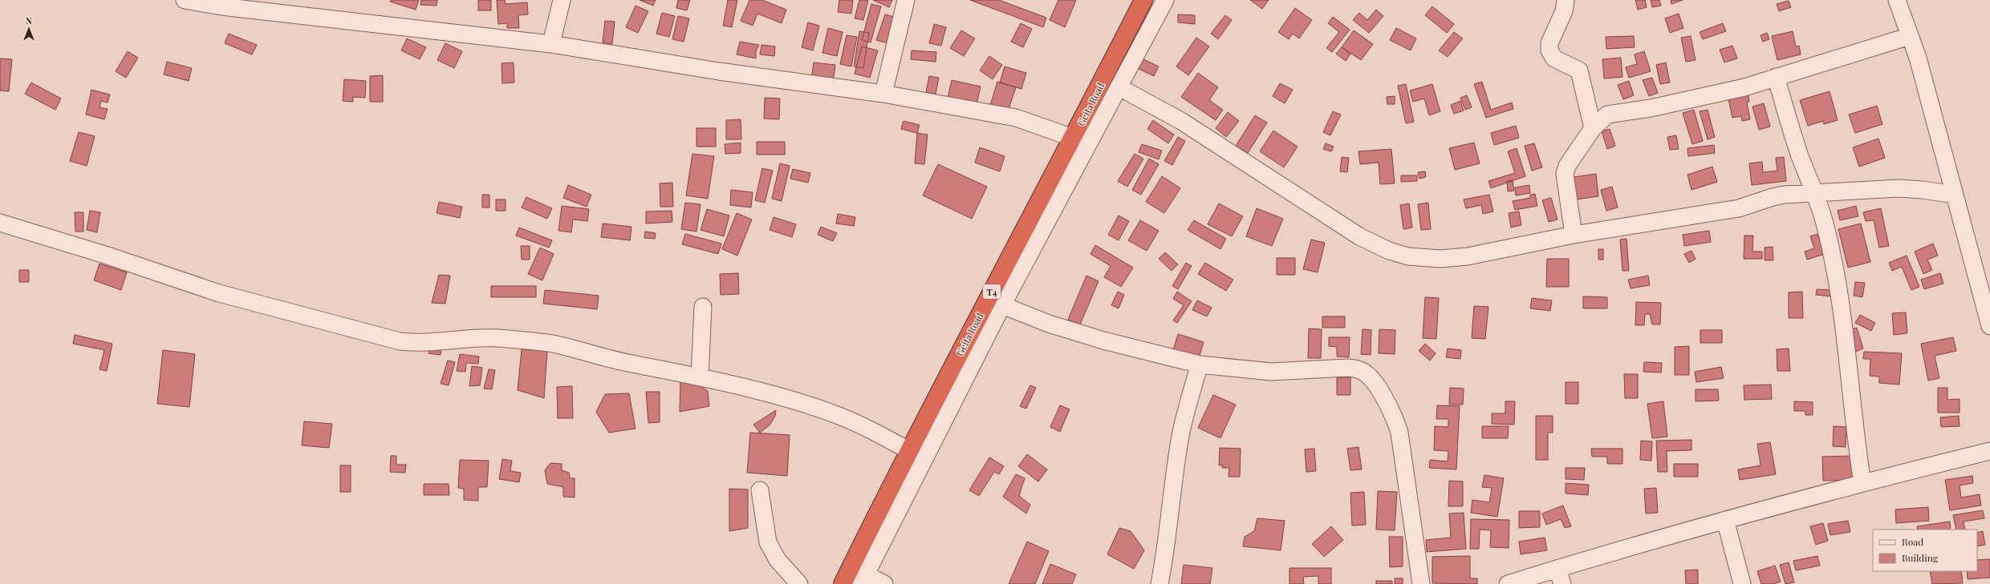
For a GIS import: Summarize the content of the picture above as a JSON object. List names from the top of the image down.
{
  "streets": {
    "highway": ["Geita Road", "T4"]
  },
  "legend": ["Road", "Building"],
  "north": "top"
}
